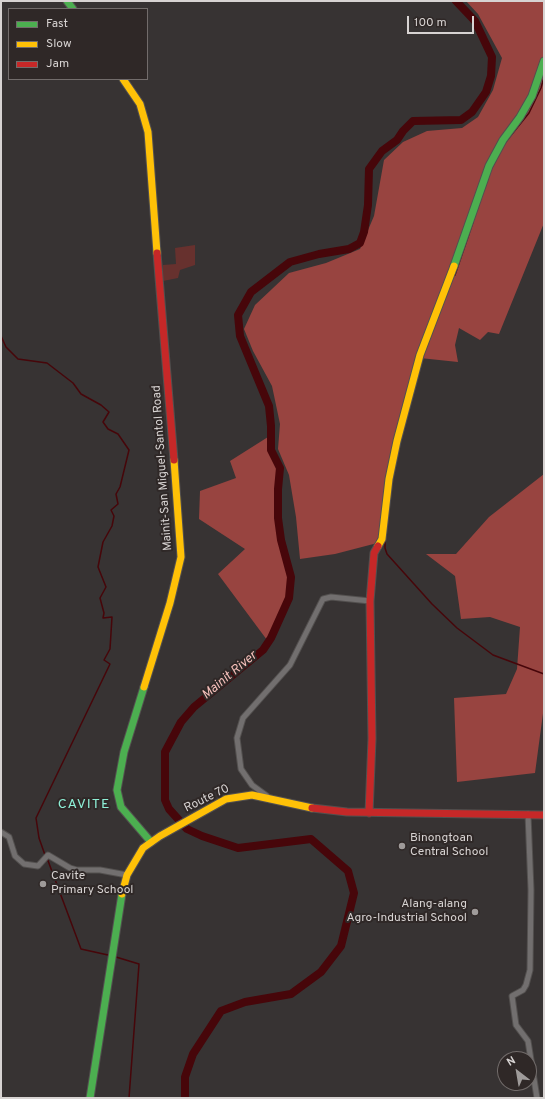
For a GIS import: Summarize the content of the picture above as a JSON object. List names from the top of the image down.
{
  "streets": {
    "main road": ["Mainit-San Miguel-Santol Road", "Route 70"]
  },
  "crossings": [
    ["Mainit-San Miguel-Santol Road", "Route 70"]
  ],
  "districts": ["CAVITE"],
  "water": ["Mainit River"],
  "places": ["Binongtoan Central School", "Cavite Primary School", "Alang-alang Agro-Industrial School"],
  "legend": ["Fast", "Slow", "Jam"],
  "scale_bar": "100 m",
  "north": "top left"
}
